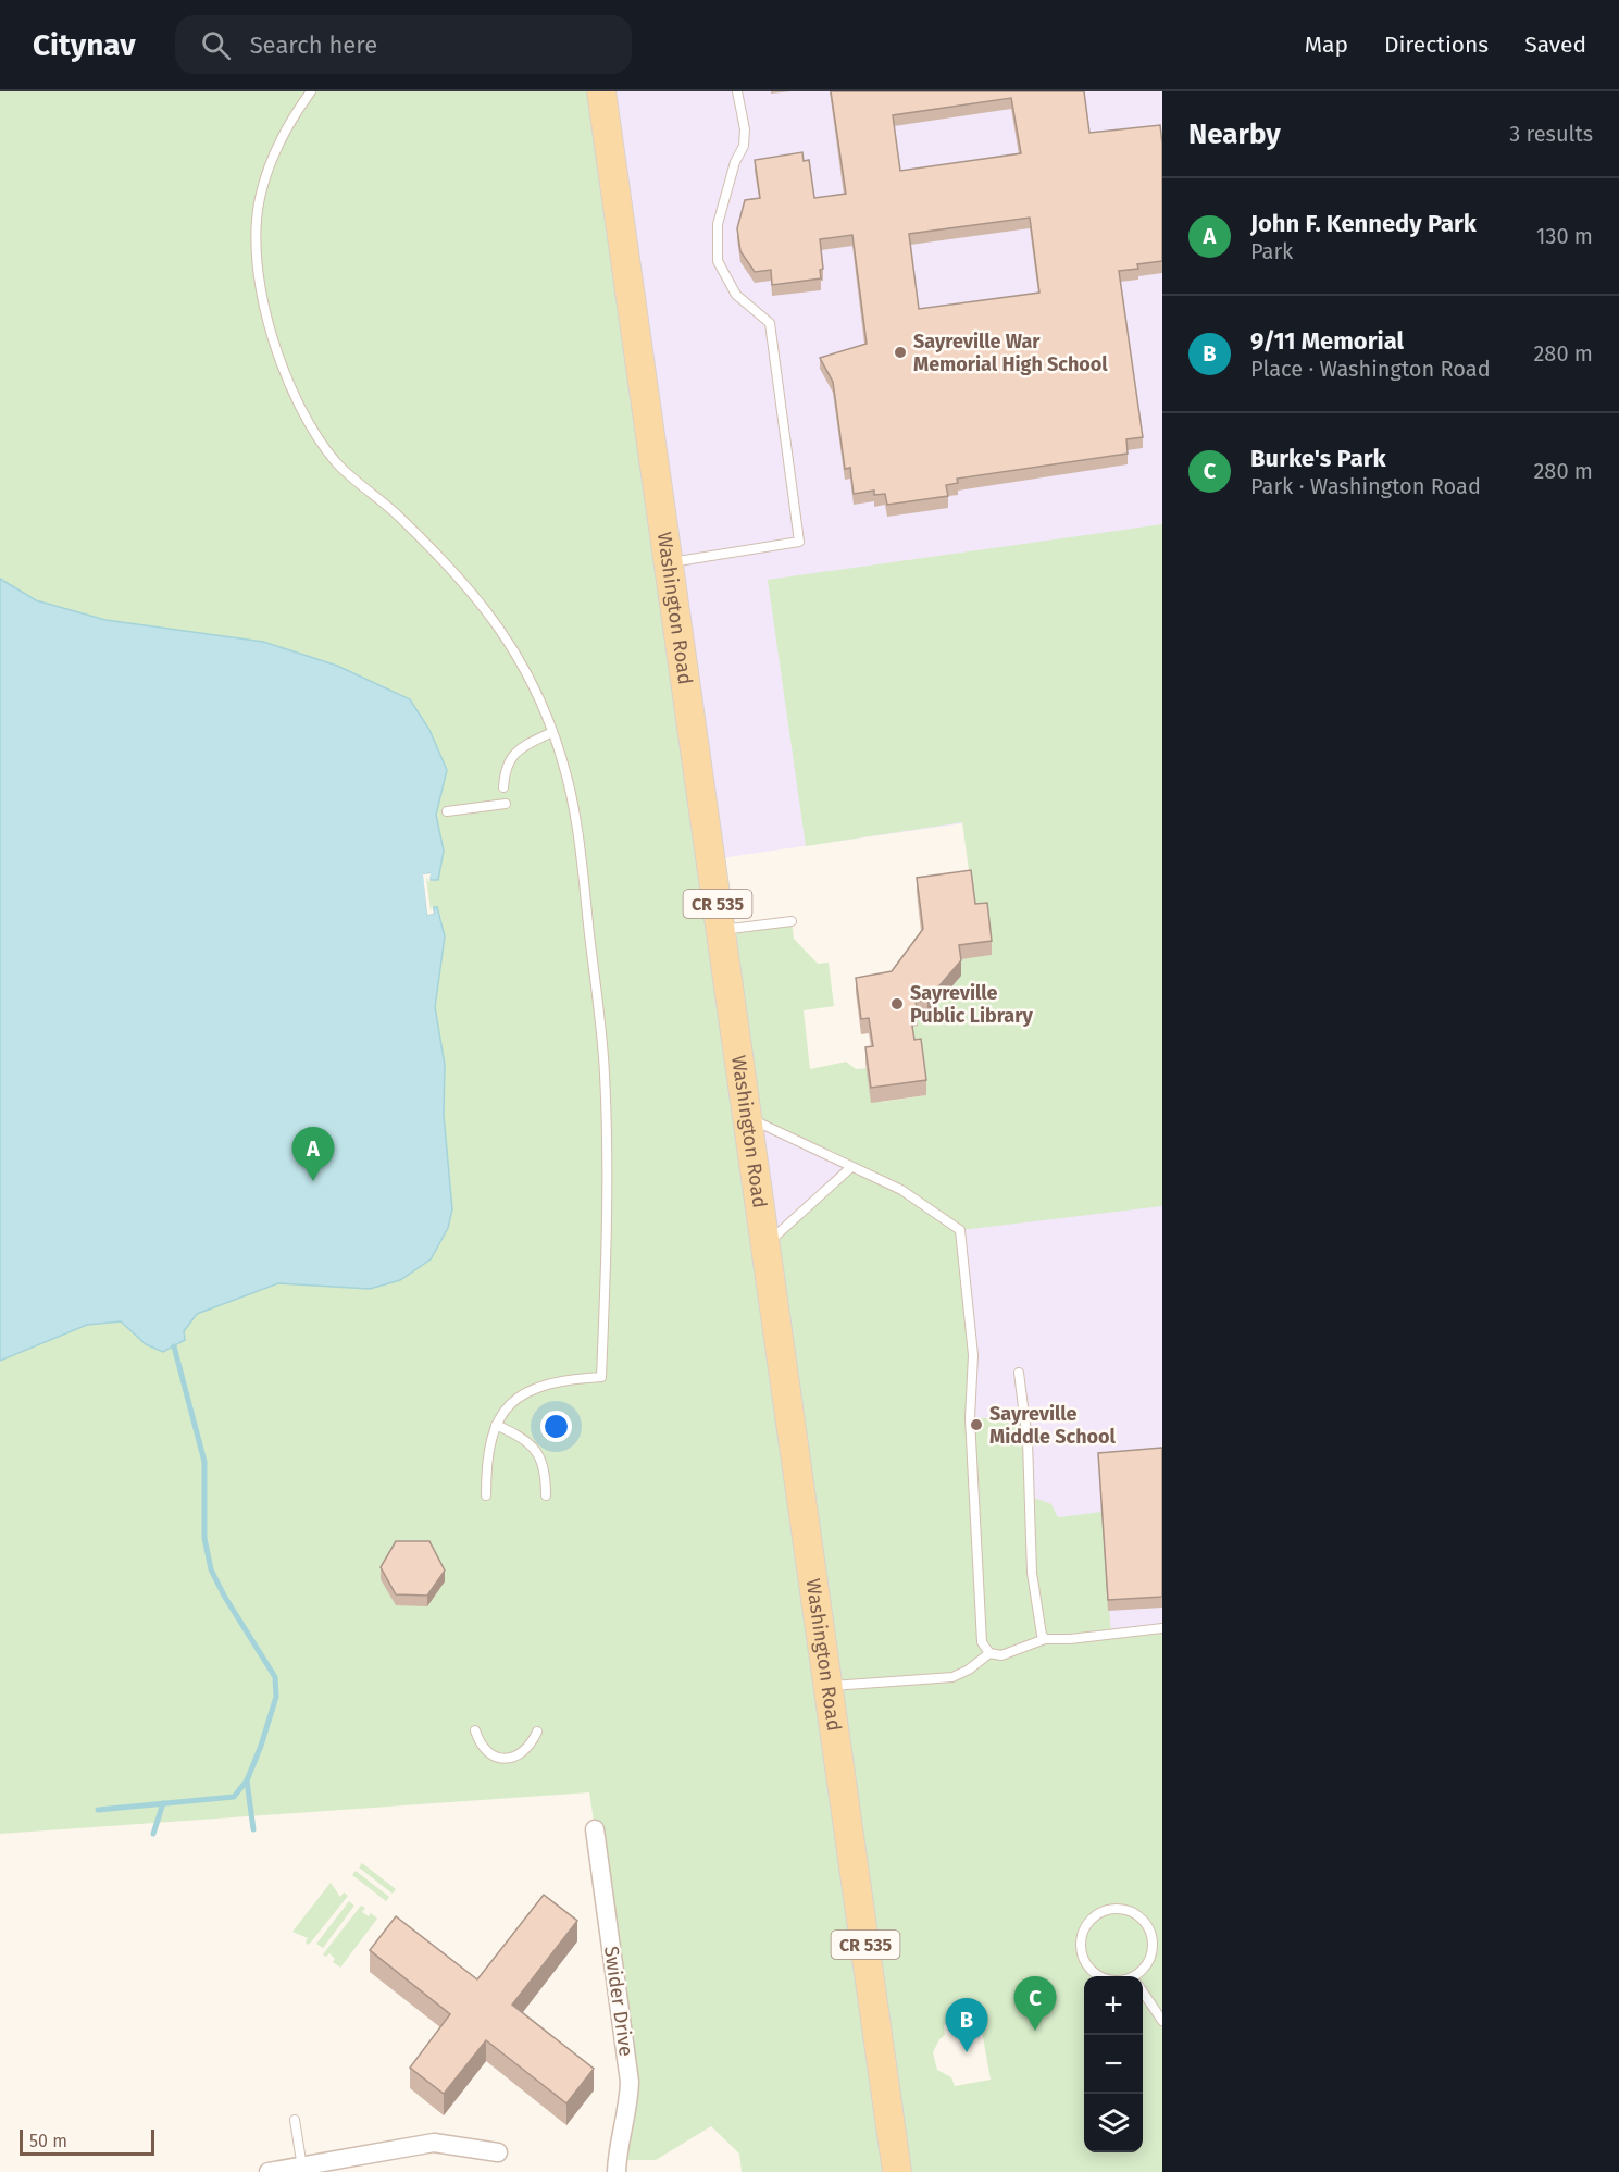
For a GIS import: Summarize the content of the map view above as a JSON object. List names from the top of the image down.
{
  "streets": {
    "main road": ["Washington Road", "CR 535"],
    "street": ["Swider Drive"]
  },
  "places": ["Sayreville War Memorial High School", "Sayreville Public Library", "Sayreville Middle School"],
  "scale_bar": "50 m",
  "page": {
    "header": "Citynav",
    "search": "Search here",
    "nav": ["Map", "Directions", "Saved"],
    "heading": ["Nearby", "3 results"],
    "list": [
      {
        "mark": "A",
        "name": "John F. Kennedy Park",
        "note": "Park",
        "value": "130 m"
      },
      {
        "mark": "B",
        "name": "9/11 Memorial",
        "note": "Place · Washington Road",
        "value": "280 m"
      },
      {
        "mark": "C",
        "name": "Burke's Park",
        "note": "Park · Washington Road",
        "value": "280 m"
      }
    ],
    "pins": ["A", "C", "B"],
    "map_buttons": ["+", "−"],
    "scale": "50 m"
  }
}
